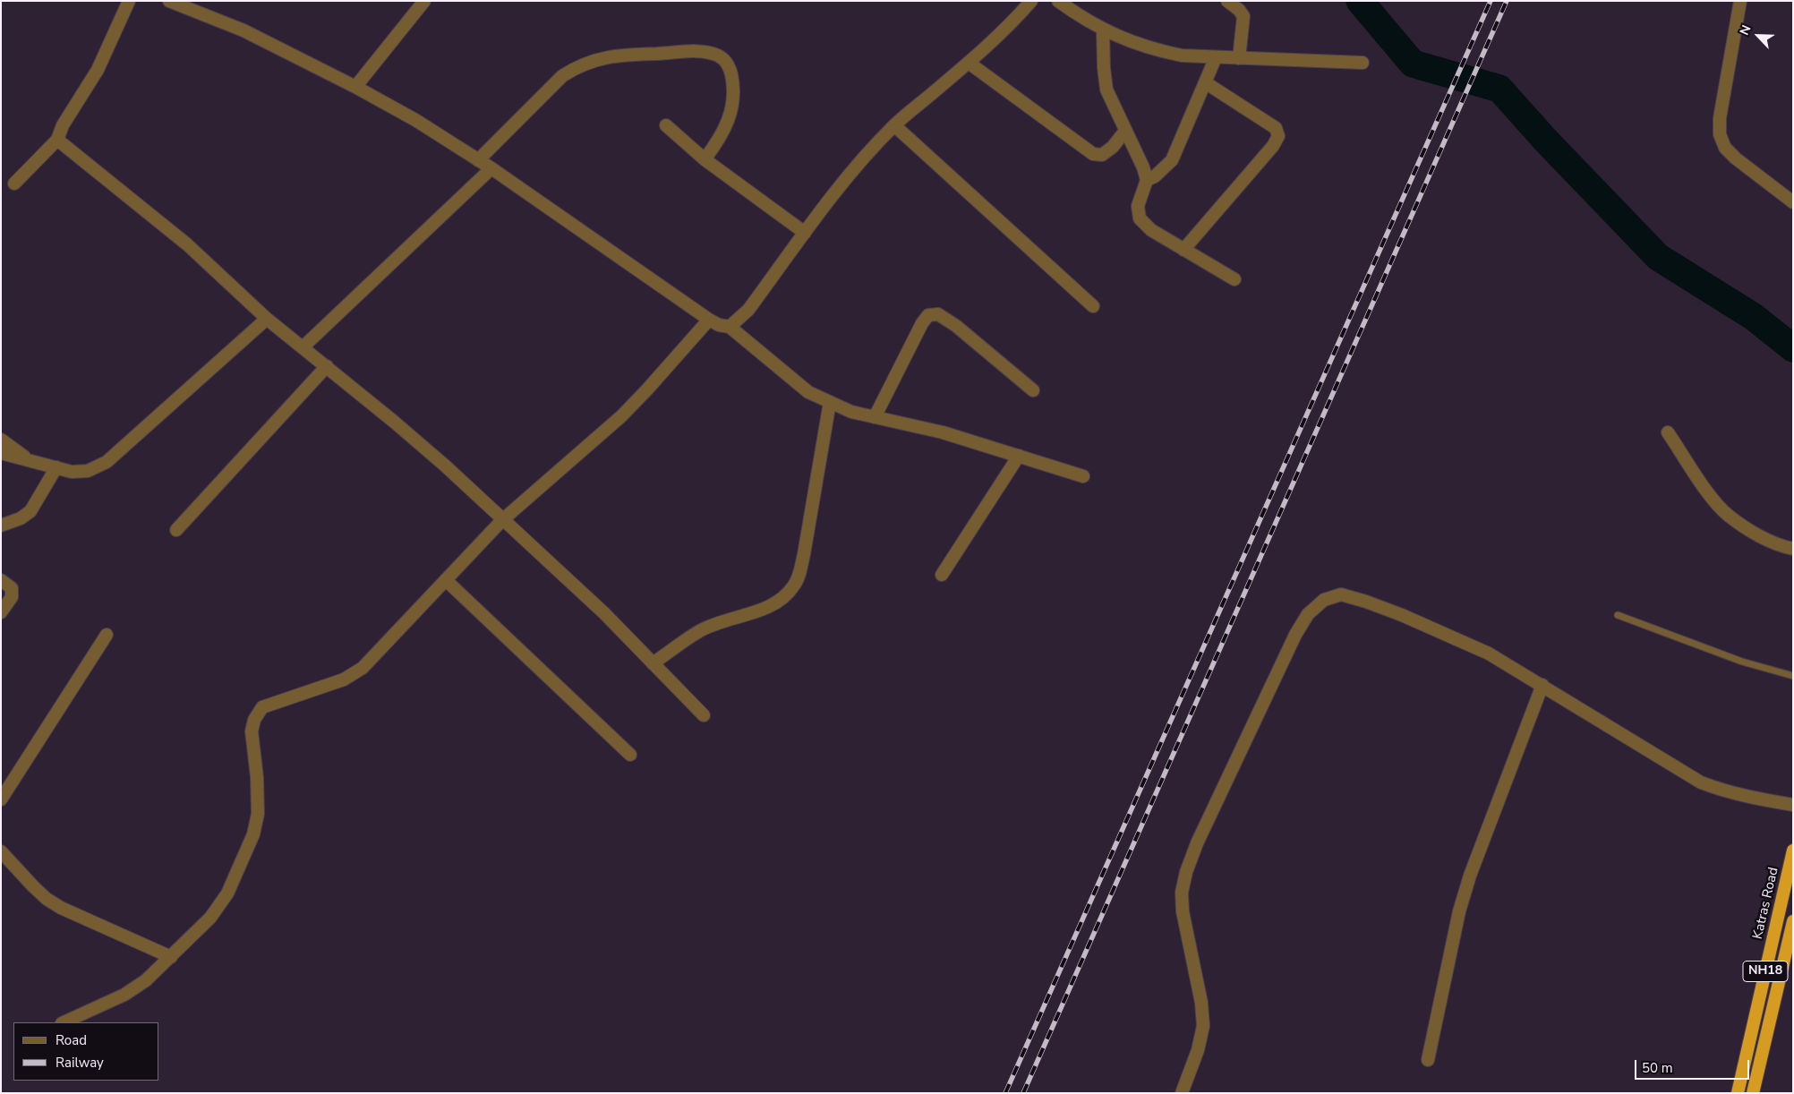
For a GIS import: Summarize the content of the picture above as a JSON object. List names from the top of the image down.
{
  "streets": {
    "highway": ["Katras Road", "NH18"]
  },
  "legend": ["Road", "Railway"],
  "scale_bar": "50 m",
  "north": "top left"
}
